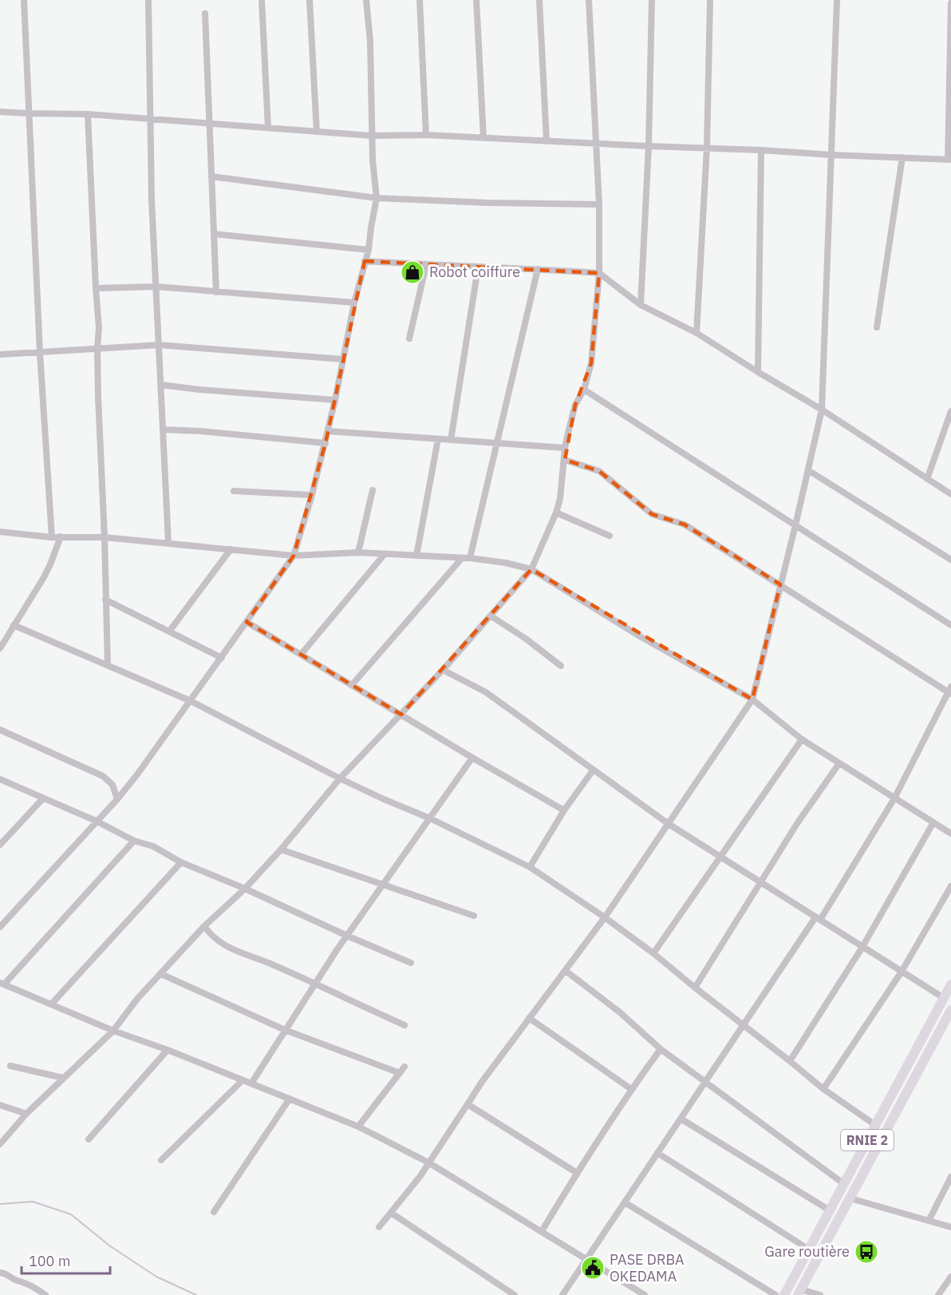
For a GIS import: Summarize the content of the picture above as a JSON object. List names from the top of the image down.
{
  "streets": {
    "main road": ["RNIE 2"]
  },
  "places": {
    "shop": ["Robot coiffure"],
    "bus stop": ["Gare routière"],
    "public building": ["PASE DRBA OKEDAMA"]
  },
  "scale_bar": "100 m"
}
